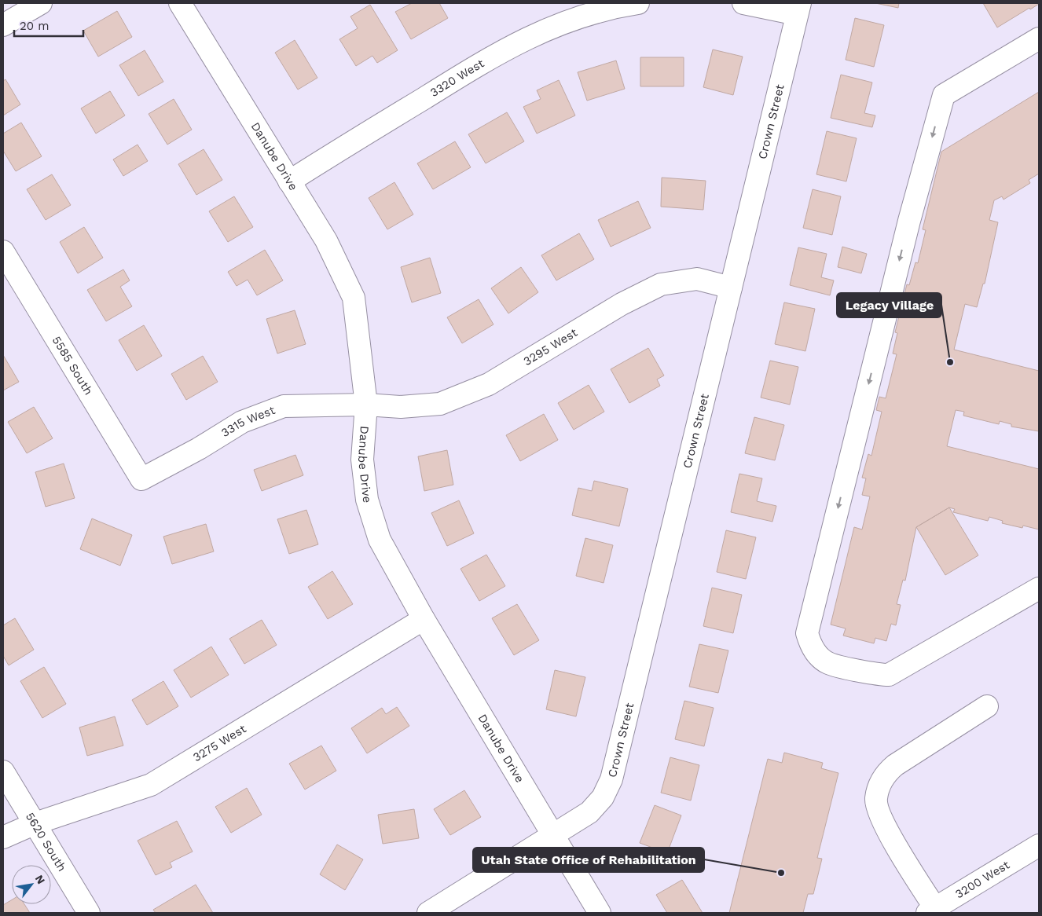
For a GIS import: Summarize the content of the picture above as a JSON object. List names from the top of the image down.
{
  "streets": {
    "street": [
      "3320 West",
      "Crown Street",
      "Danube Drive",
      "3295 West",
      "5585 South",
      "3315 West",
      "3275 West",
      "5620 South",
      "3200 West"
    ]
  },
  "crossings": [
    ["3320 West", "Danube Drive"],
    ["Crown Street", "Danube Drive"],
    ["Crown Street", "3295 West"],
    ["Danube Drive", "3295 West"],
    ["Danube Drive", "3315 West"],
    ["Danube Drive", "3275 West"],
    ["3295 West", "3315 West"],
    ["5585 South", "3315 West"],
    ["3275 West", "5620 South"]
  ],
  "places": ["Legacy Village", "Utah State Office of Rehabilitation"],
  "scale_bar": "20 m",
  "north": "top right"
}
